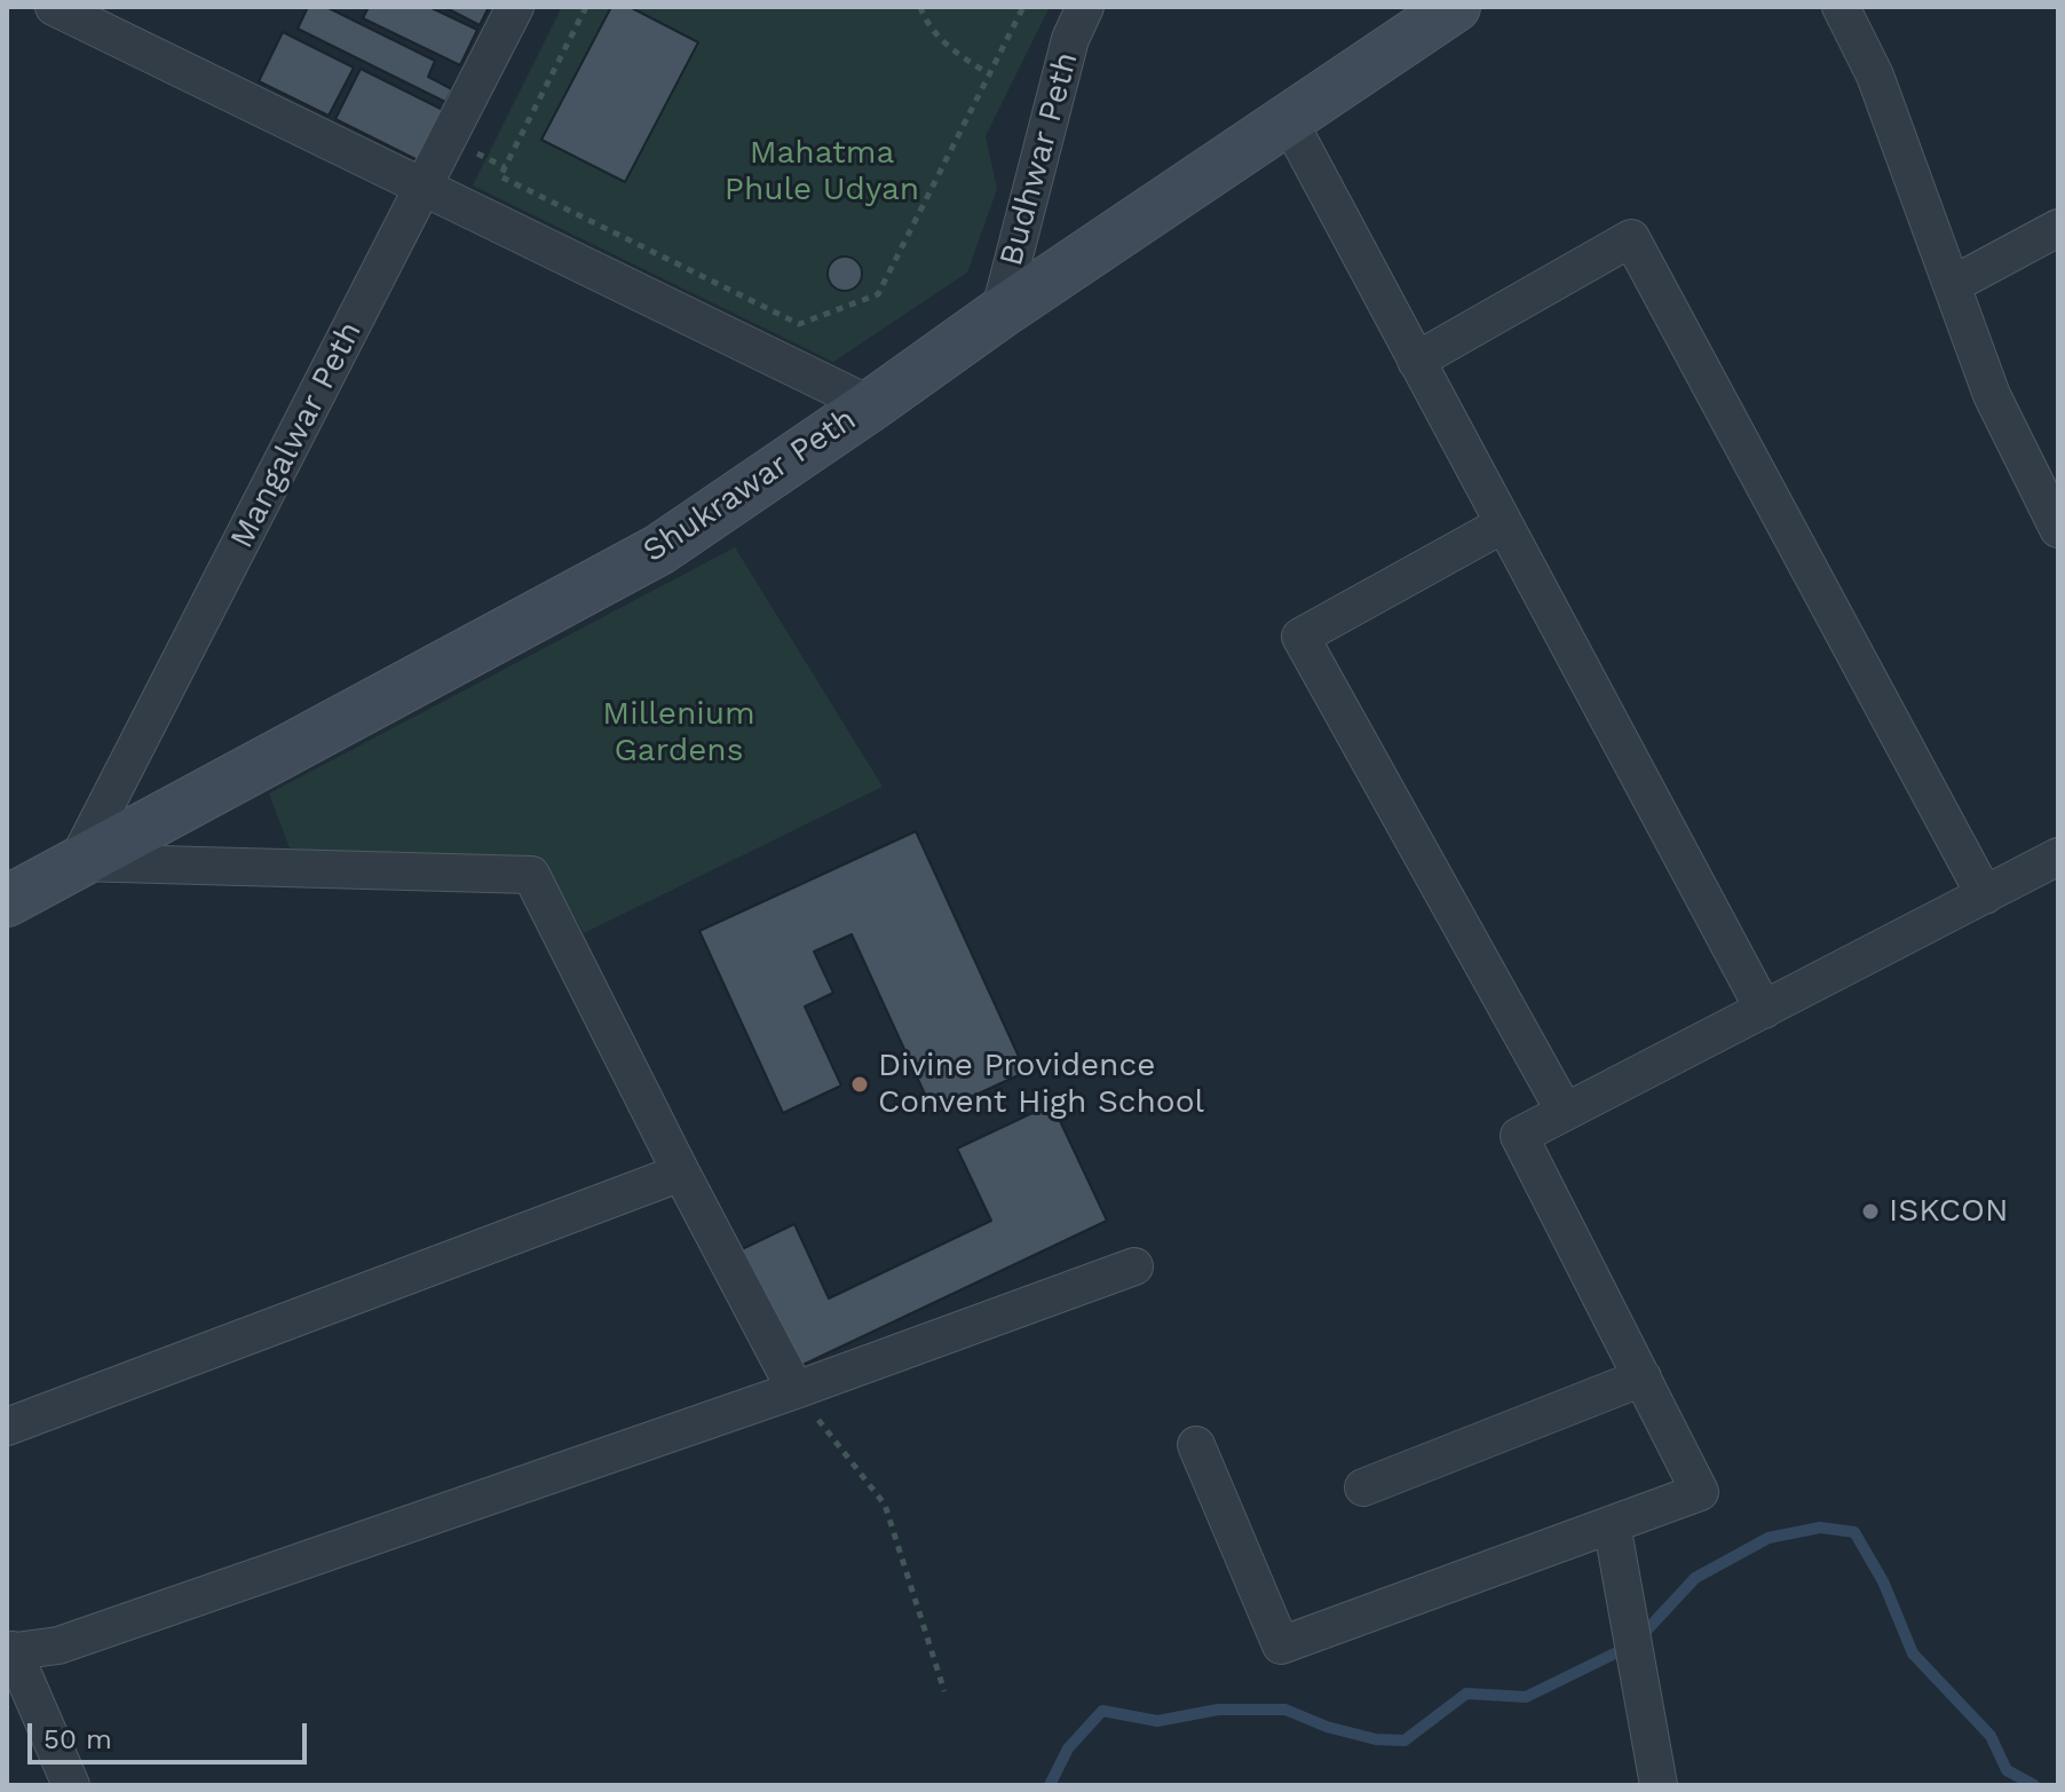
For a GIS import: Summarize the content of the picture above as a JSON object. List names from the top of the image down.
{
  "streets": {
    "street": ["Budhwar Peth", "Mangalwar Peth", "Shukrawar Peth"]
  },
  "crossings": [
    ["Budhwar Peth", "Shukrawar Peth"],
    ["Mangalwar Peth", "Shukrawar Peth"]
  ],
  "parks": ["Mahatma Phule Udyan", "Millenium Gardens"],
  "places": ["Divine Providence Convent High School", "ISKCON"],
  "scale_bar": "50 m"
}
